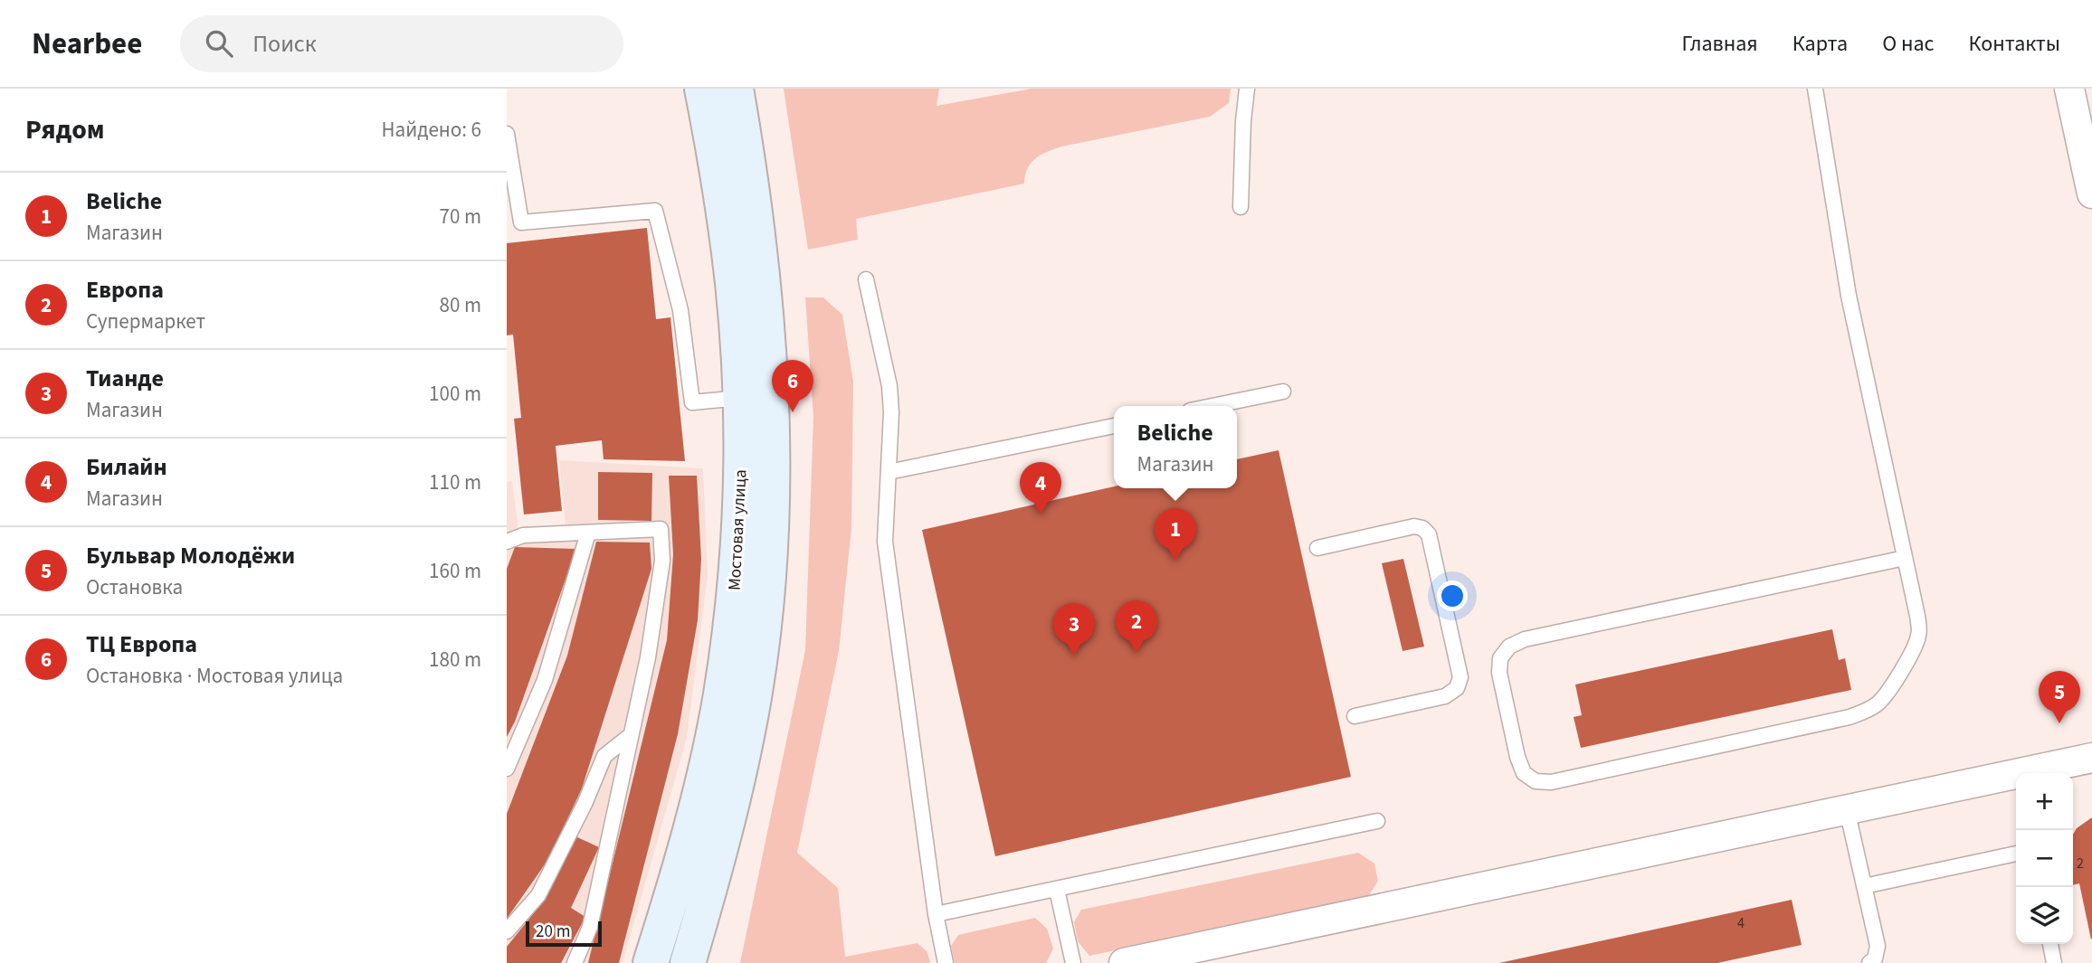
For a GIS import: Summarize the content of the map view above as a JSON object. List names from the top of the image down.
{
  "streets": {
    "main road": ["Мостовая улица"]
  },
  "house_numbers": ["2", "4"],
  "scale_bar": "20 m",
  "page": {
    "header": "Nearbee",
    "search": "Поиск",
    "nav": [
      "Главная",
      "Карта",
      "О нас",
      "Контакты"
    ],
    "heading": ["Рядом", "Найдено: 6"],
    "list": [
      {
        "mark": "1",
        "name": "Beliche",
        "note": "Магазин",
        "value": "70 m"
      },
      {
        "mark": "2",
        "name": "Европа",
        "note": "Супермаркет",
        "value": "80 m"
      },
      {
        "mark": "3",
        "name": "Тианде",
        "note": "Магазин",
        "value": "100 m"
      },
      {
        "mark": "4",
        "name": "Билайн",
        "note": "Магазин",
        "value": "110 m"
      },
      {
        "mark": "5",
        "name": "Бульвар Молодёжи",
        "note": "Остановка",
        "value": "160 m"
      },
      {
        "mark": "6",
        "name": "ТЦ Европа",
        "note": "Остановка · Мостовая улица",
        "value": "180 m"
      }
    ],
    "pins": [
      "6",
      "4",
      "1",
      "2",
      "3",
      "5"
    ],
    "popup": ["Beliche", "Магазин"],
    "map_buttons": ["+", "−"],
    "scale": "20 m"
  }
}
